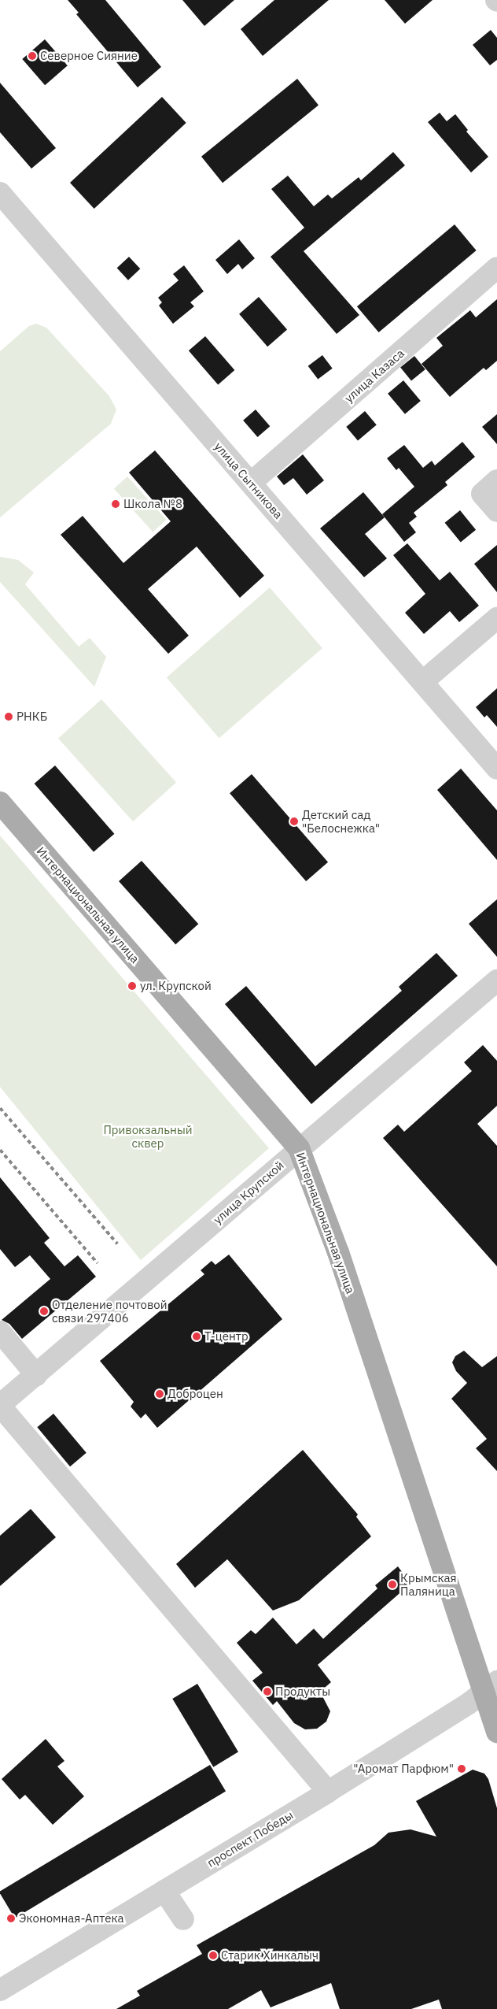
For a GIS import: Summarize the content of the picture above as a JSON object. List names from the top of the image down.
{
  "streets": {
    "main road": ["Интернациональная улица"],
    "street": [
      "улица Казаса",
      "улица Сытникова",
      "улица Крупской",
      "проспект Победы"
    ]
  },
  "crossings": [
    ["улица Казаса", "улица Сытникова"],
    ["Интернациональная улица", "улица Крупской"],
    ["Интернациональная улица", "проспект Победы"]
  ],
  "parks": ["Привокзальный сквер"],
  "places": [
    "Северное Сияние",
    "Школа №8",
    "РНКБ",
    "Детский сад \"Белоснежка\"",
    "ул. Крупской",
    "Отделение почтовой связи 297406",
    "Т-центр",
    "Доброцен",
    "Крымская Паляница",
    "Продукты",
    "\"Аромат Парфюм\"",
    "Экономная-Аптека",
    "Старик Хинкалыч"
  ]
}
